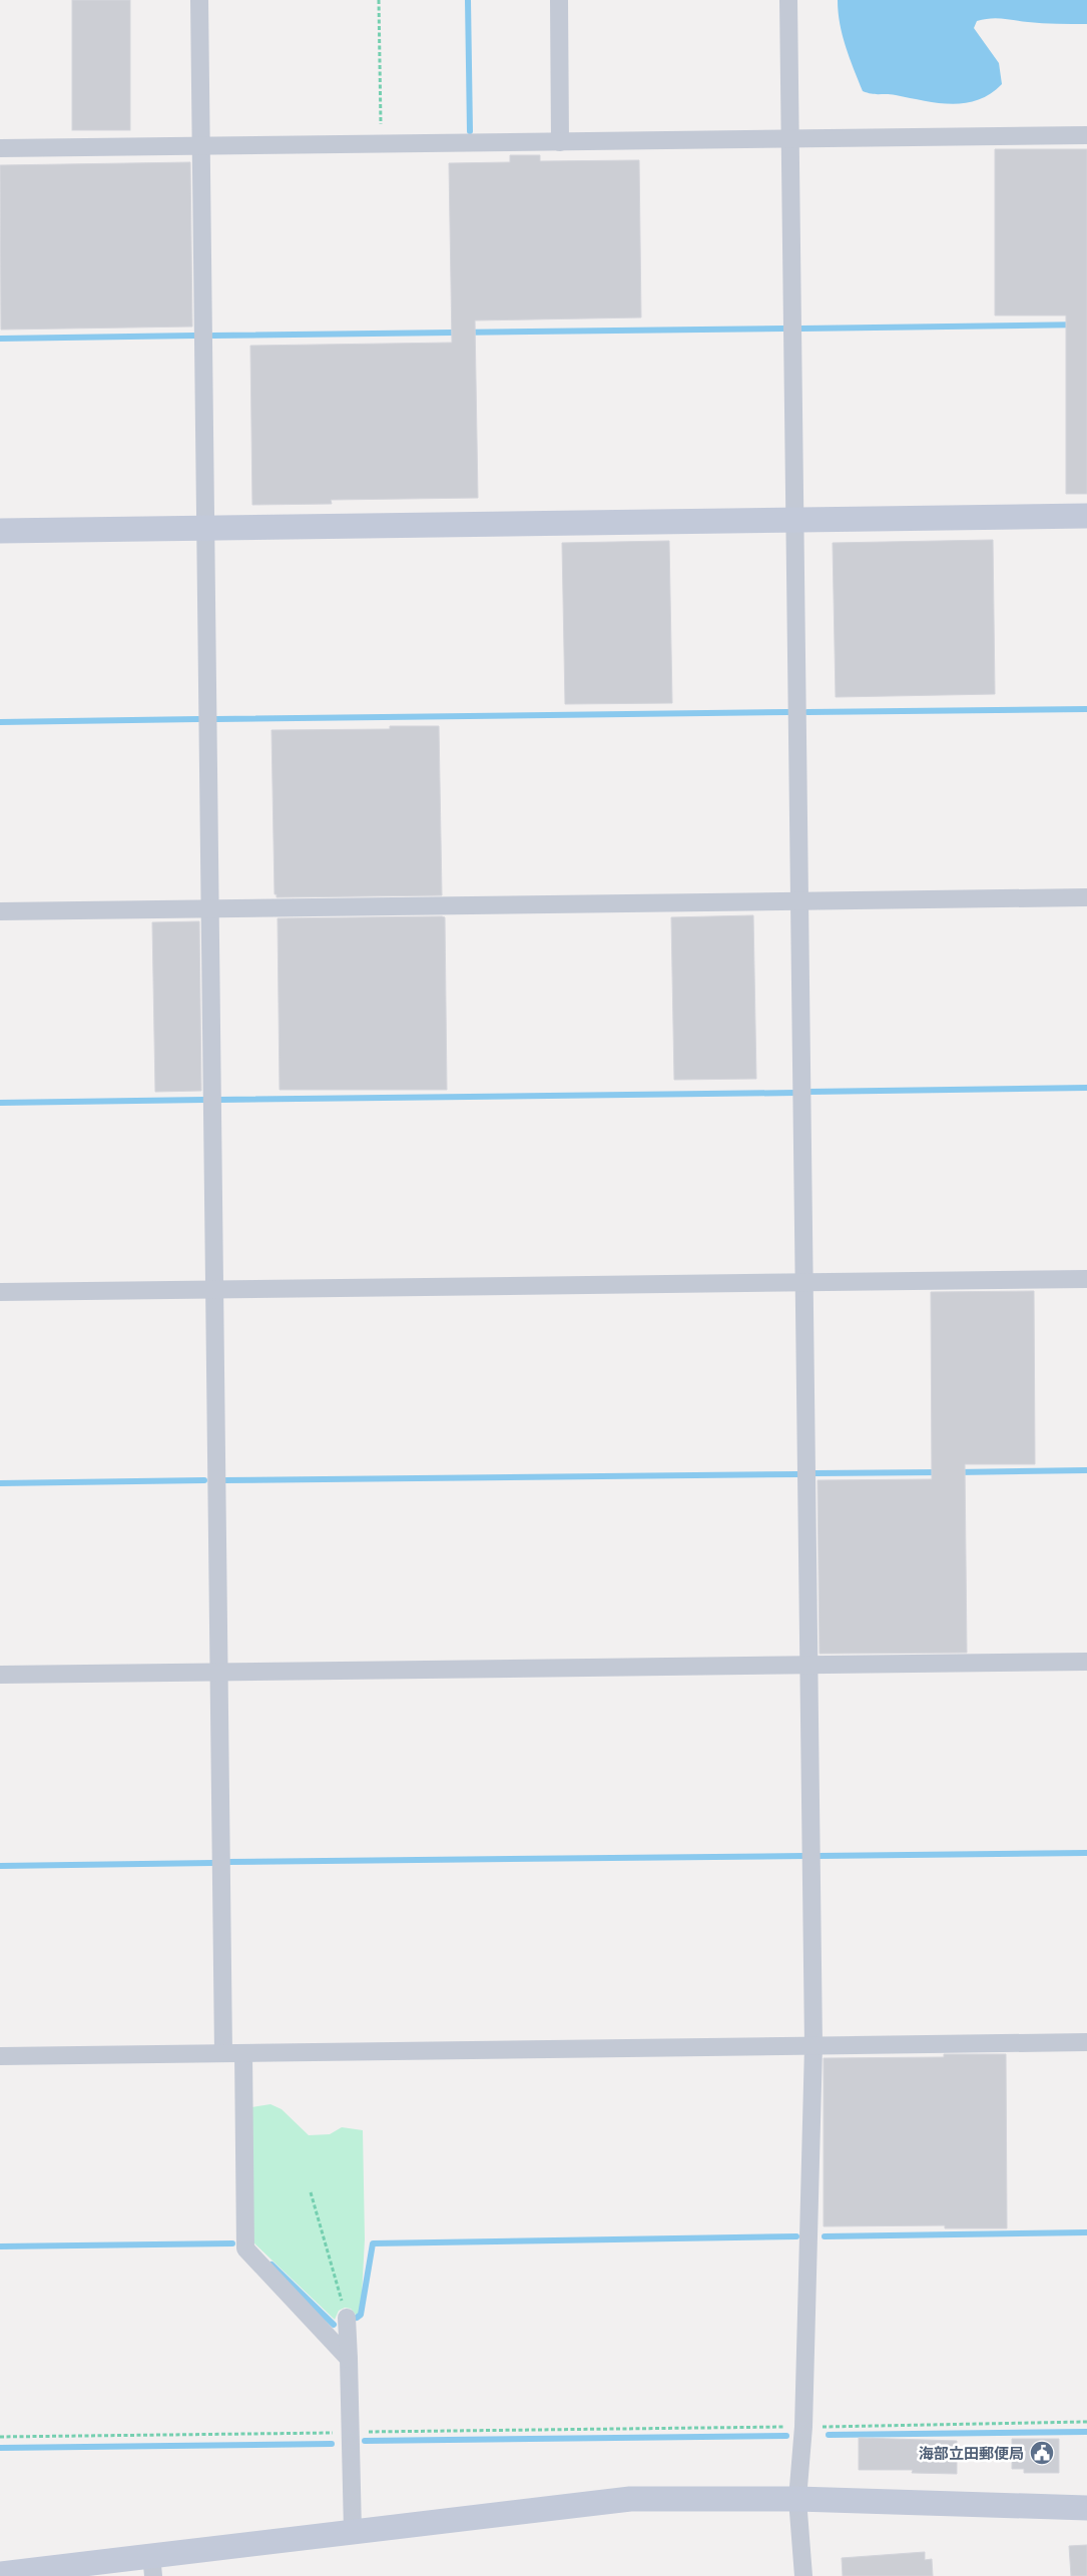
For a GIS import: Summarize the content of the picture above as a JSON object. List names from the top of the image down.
{
  "places": {
    "public building": ["海部立田郵便局"]
  }
}
